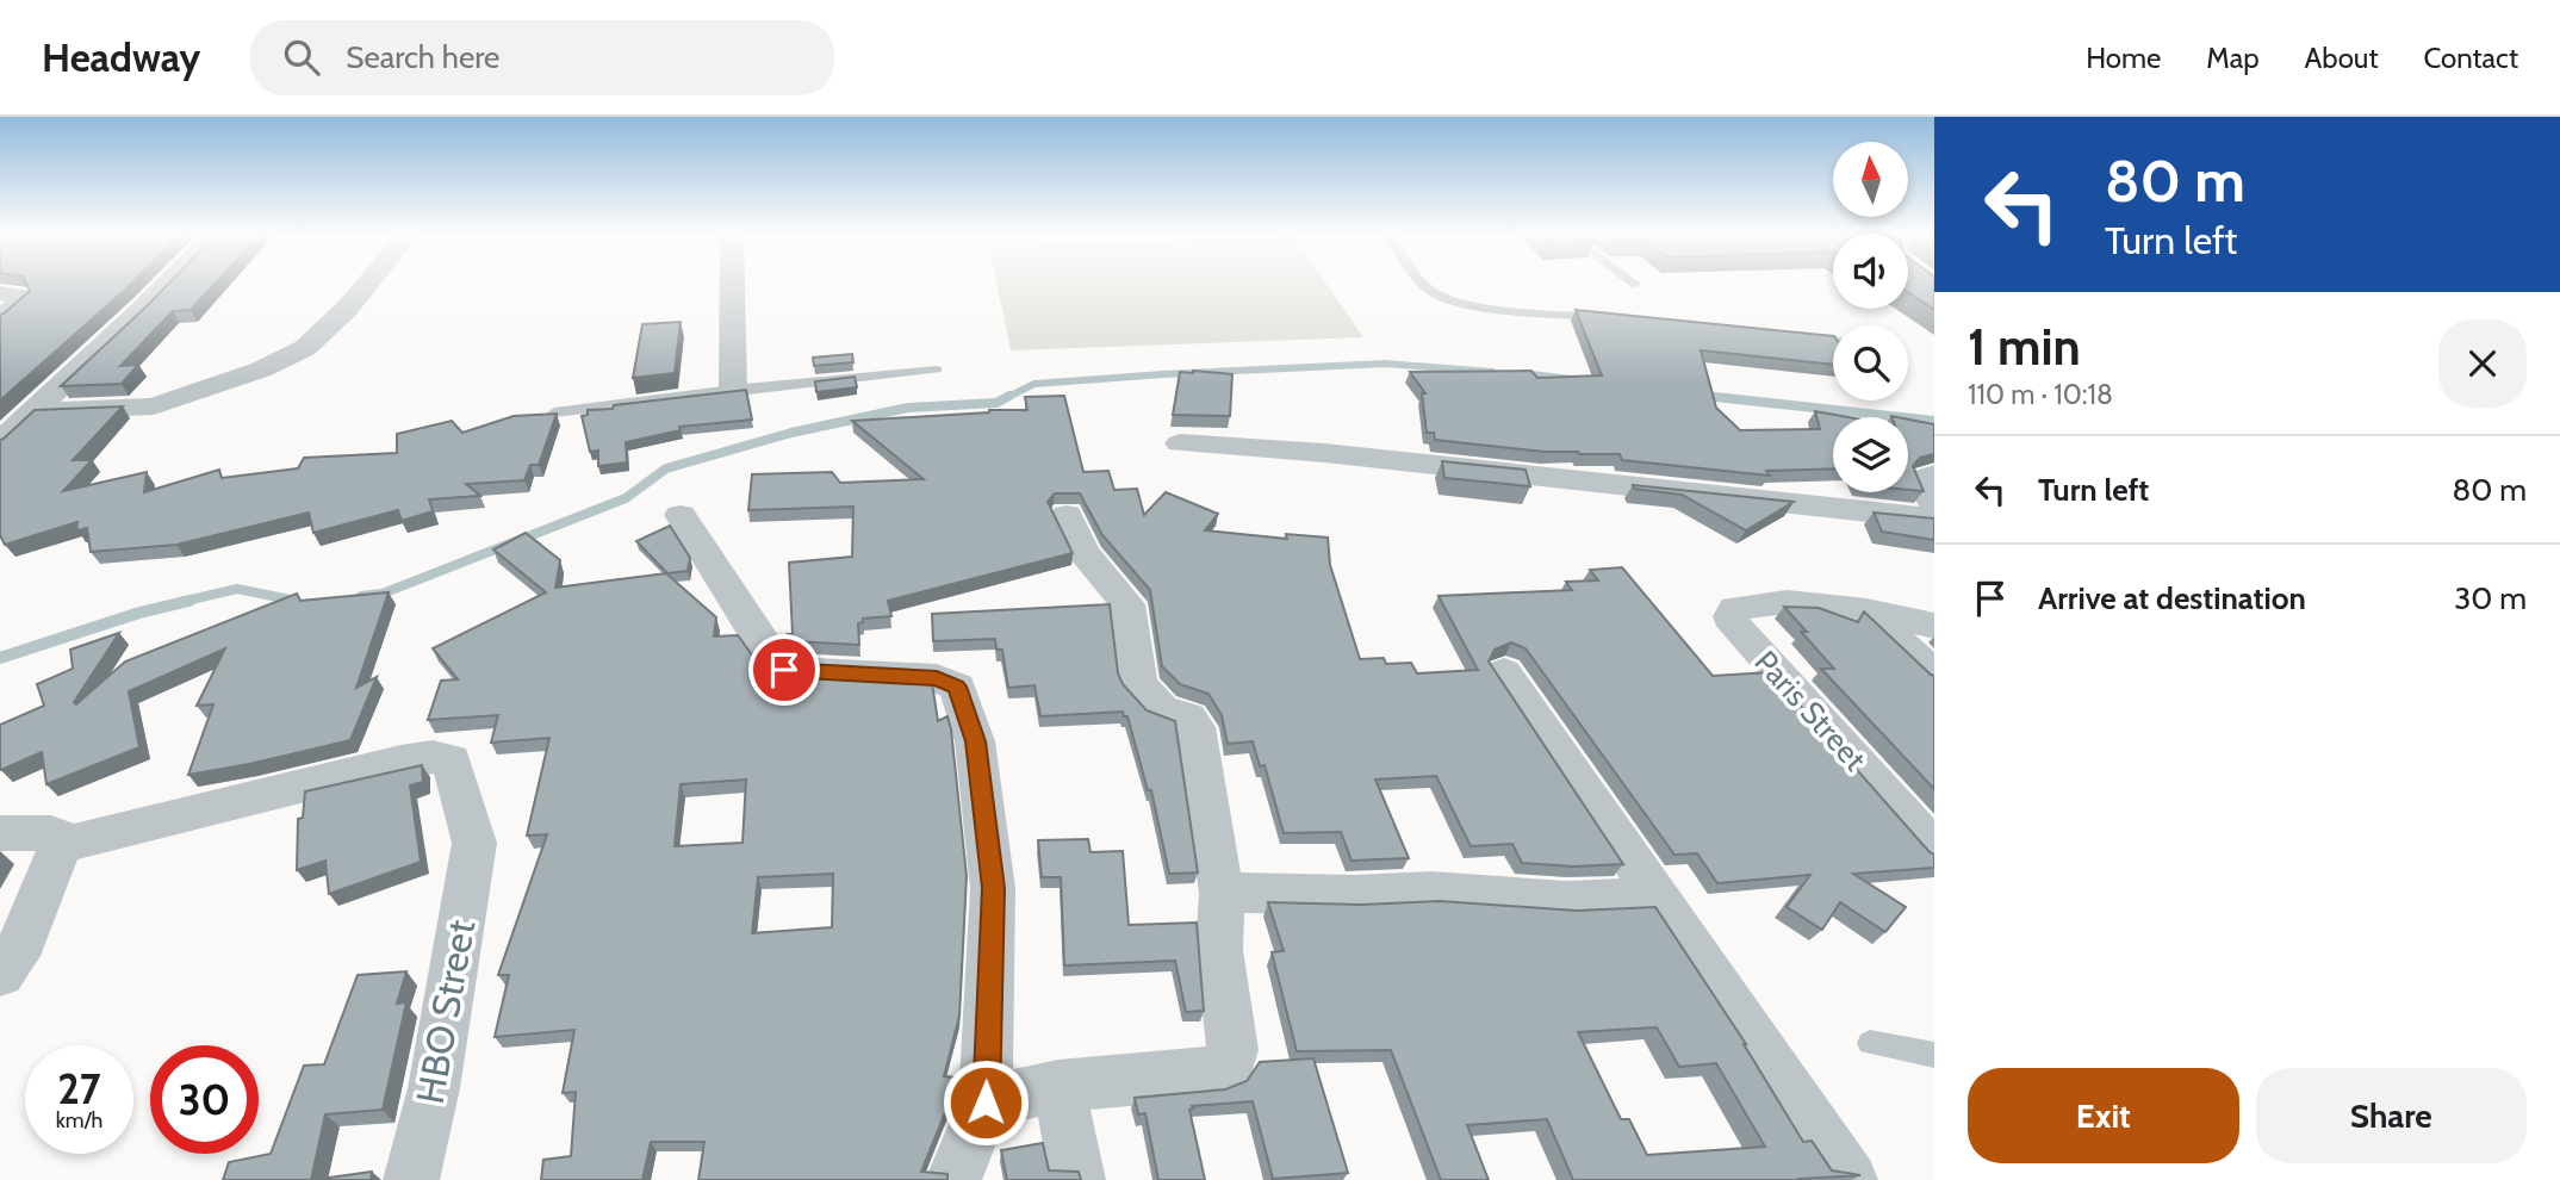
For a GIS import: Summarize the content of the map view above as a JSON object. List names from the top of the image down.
{
  "streets": {
    "street": ["Paris Street", "HBO Street"]
  },
  "north": "top",
  "page": {
    "header": "Headway",
    "search": "Search here",
    "nav": [
      "Home",
      "Map",
      "About",
      "Contact"
    ],
    "turn": ["80 m", "Turn left"],
    "heading": ["1 min", "110 m · 10:18"],
    "list": [
      {
        "name": "Turn left",
        "value": "80 m"
      },
      {
        "name": "Arrive at destination",
        "value": "30 m"
      }
    ],
    "speed": "27 km/h",
    "limit": "30",
    "buttons": ["Exit", "Share"]
  }
}
